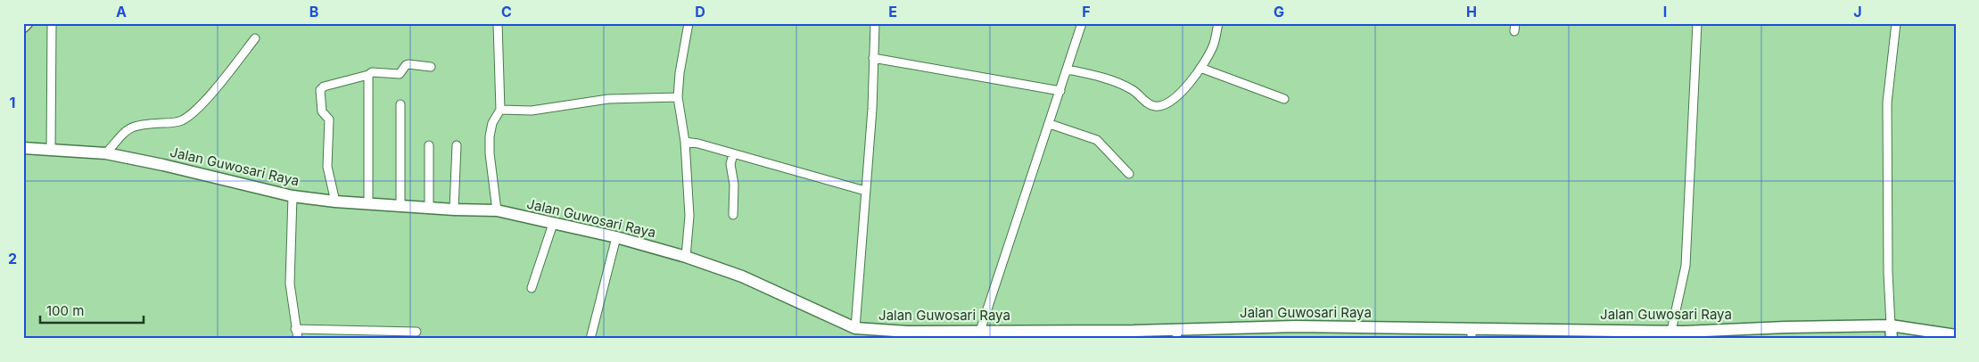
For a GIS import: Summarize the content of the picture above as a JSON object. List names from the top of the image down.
{
  "streets": {
    "street": ["Jalan Guwosari Raya"]
  },
  "scale_bar": "100 m",
  "grid": {
    "columns": [
      "A",
      "B",
      "C",
      "D",
      "E",
      "F",
      "G",
      "H",
      "I",
      "J"
    ],
    "rows": ["1", "2"]
  }
}
